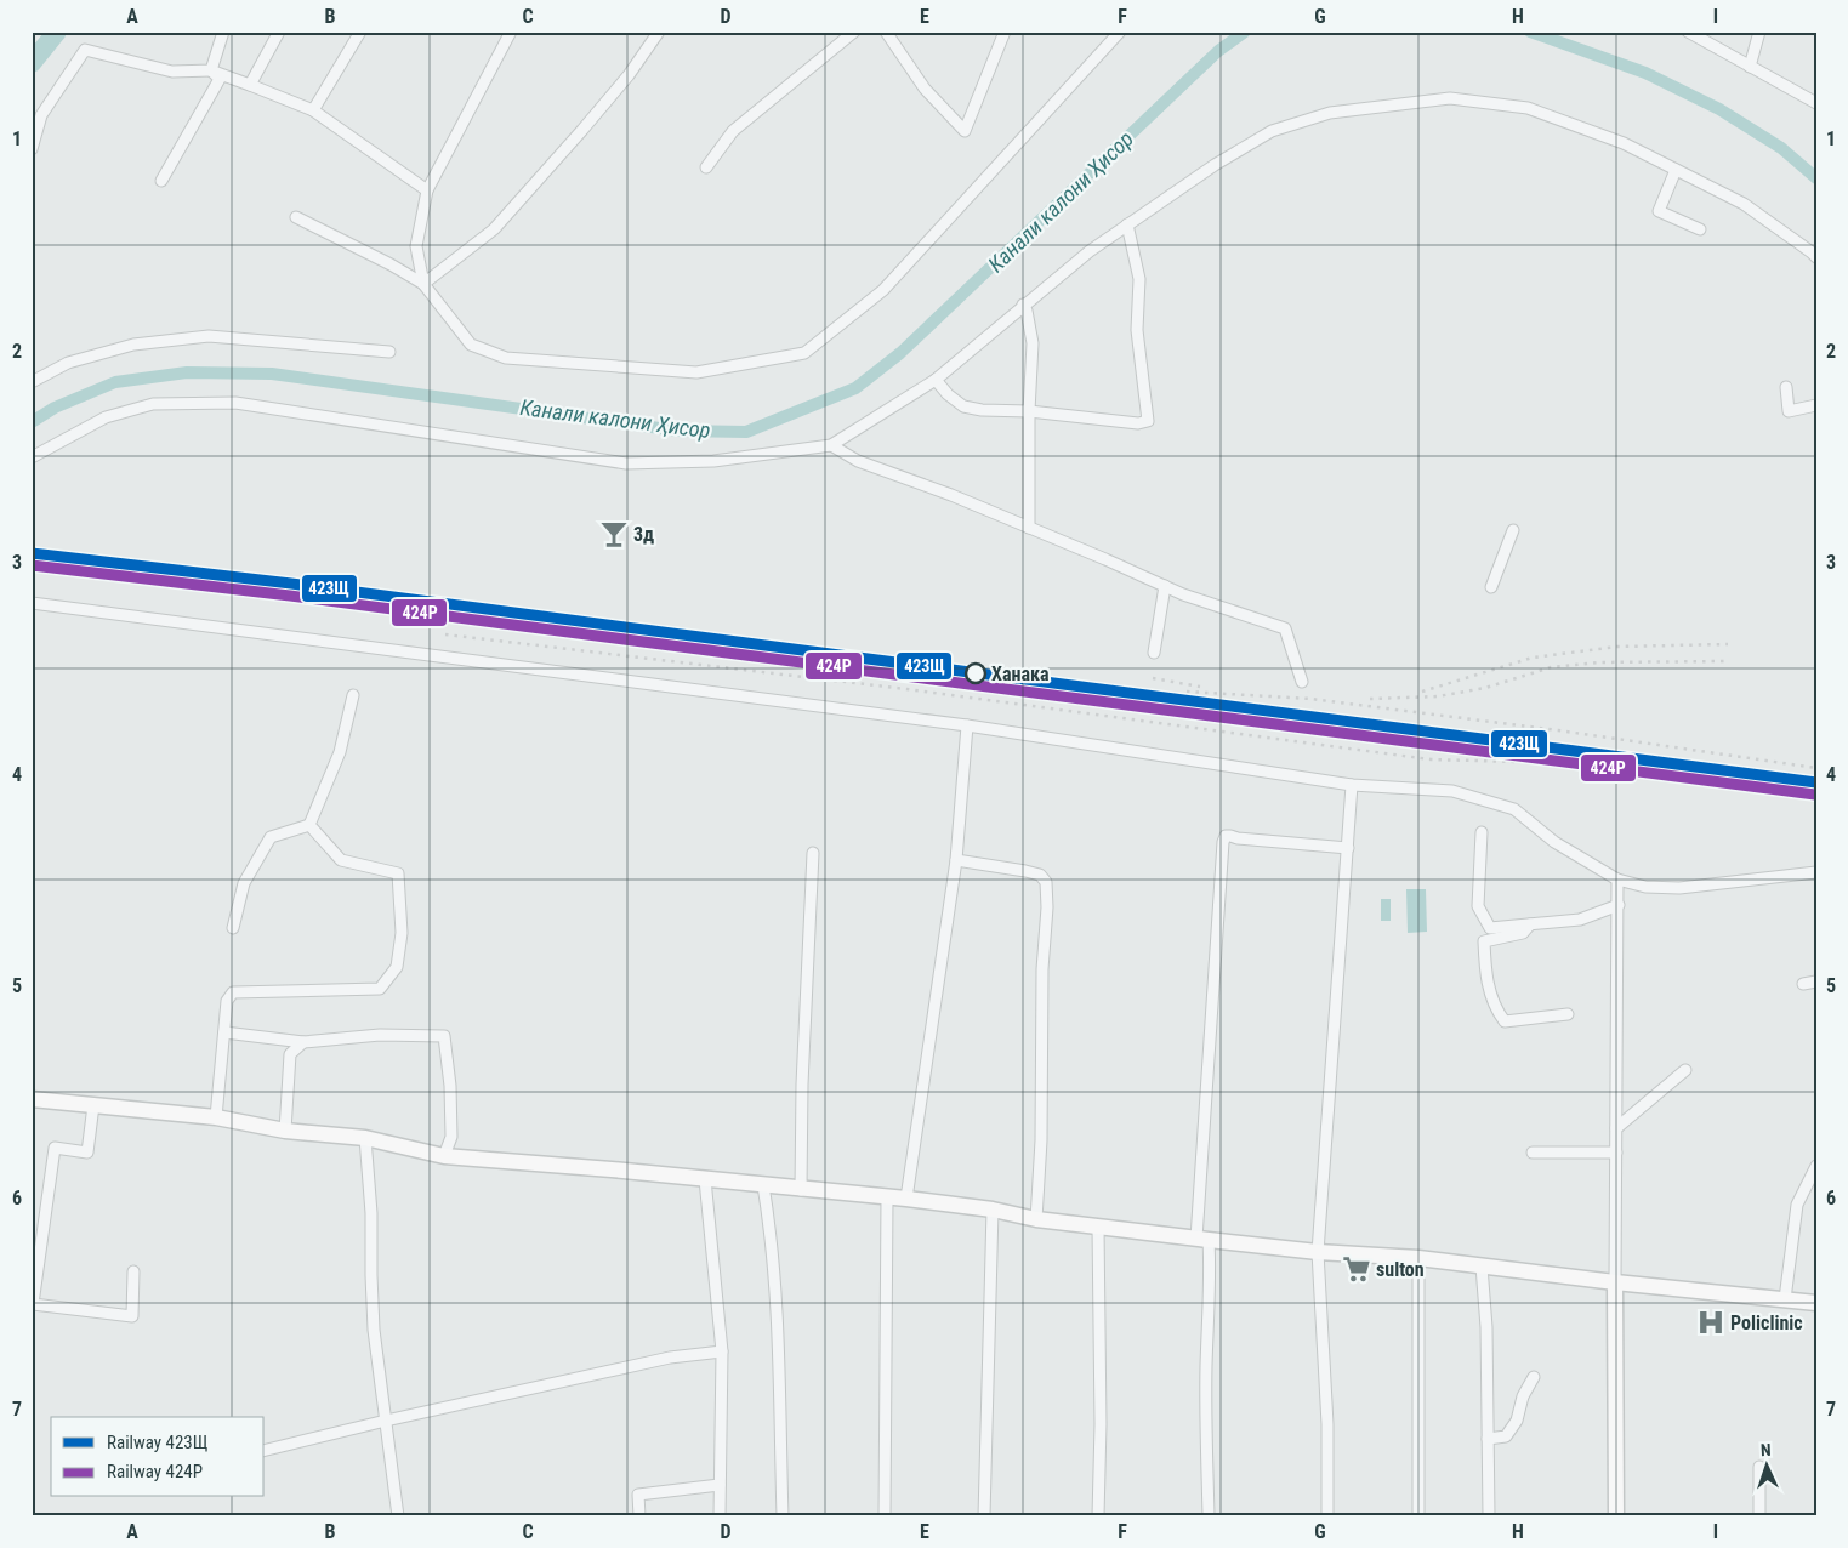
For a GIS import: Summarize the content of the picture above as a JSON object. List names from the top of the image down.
{
  "water": ["Канали калони Ҳисор"],
  "places": {
    "bar": ["3д"],
    "other": ["Ханака"],
    "supermarket": ["sulton"],
    "hospital": ["Policlinic"]
  },
  "lines": ["rail line 423Щ", "rail line 424Р"],
  "legend": ["Railway 423Щ", "Railway 424Р"],
  "north": "top",
  "grid": {
    "columns": [
      "A",
      "B",
      "C",
      "D",
      "E",
      "F",
      "G",
      "H",
      "I"
    ],
    "rows": [
      "1",
      "2",
      "3",
      "4",
      "5",
      "6",
      "7"
    ]
  }
}
